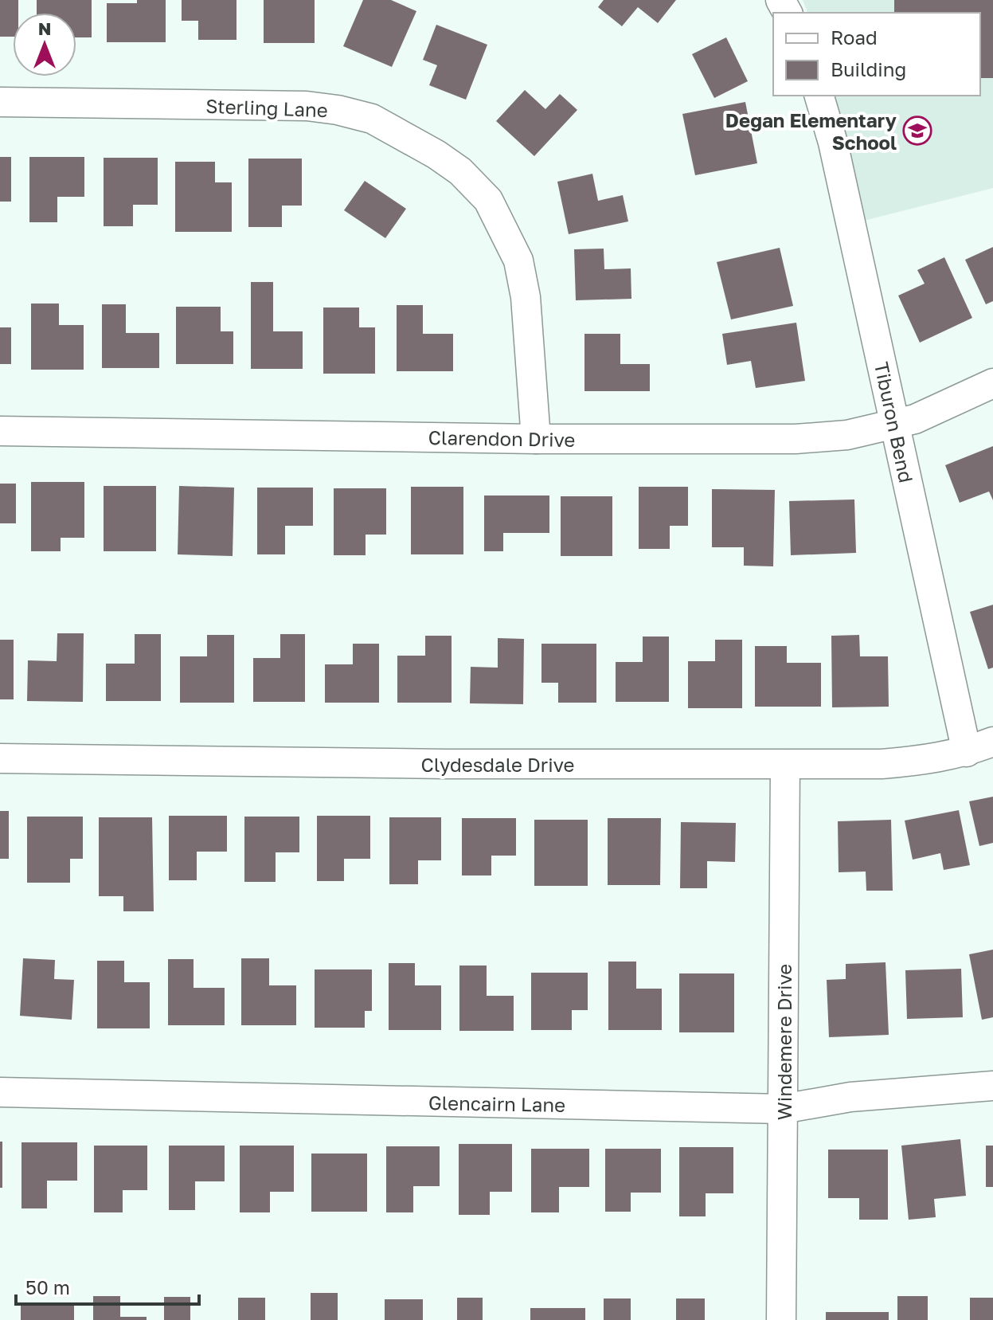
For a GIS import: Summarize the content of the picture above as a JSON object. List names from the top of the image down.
{
  "streets": {
    "street": [
      "Sterling Lane",
      "Tiburon Bend",
      "Clarendon Drive",
      "Clydesdale Drive",
      "Windemere Drive",
      "Glencairn Lane"
    ]
  },
  "crossings": [
    ["Sterling Lane", "Clarendon Drive"],
    ["Tiburon Bend", "Clarendon Drive"],
    ["Tiburon Bend", "Clydesdale Drive"],
    ["Clydesdale Drive", "Windemere Drive"],
    ["Windemere Drive", "Glencairn Lane"]
  ],
  "places": {
    "school or university": ["Degan Elementary School"]
  },
  "legend": ["Road", "Building"],
  "scale_bar": "50 m",
  "north": "top"
}
